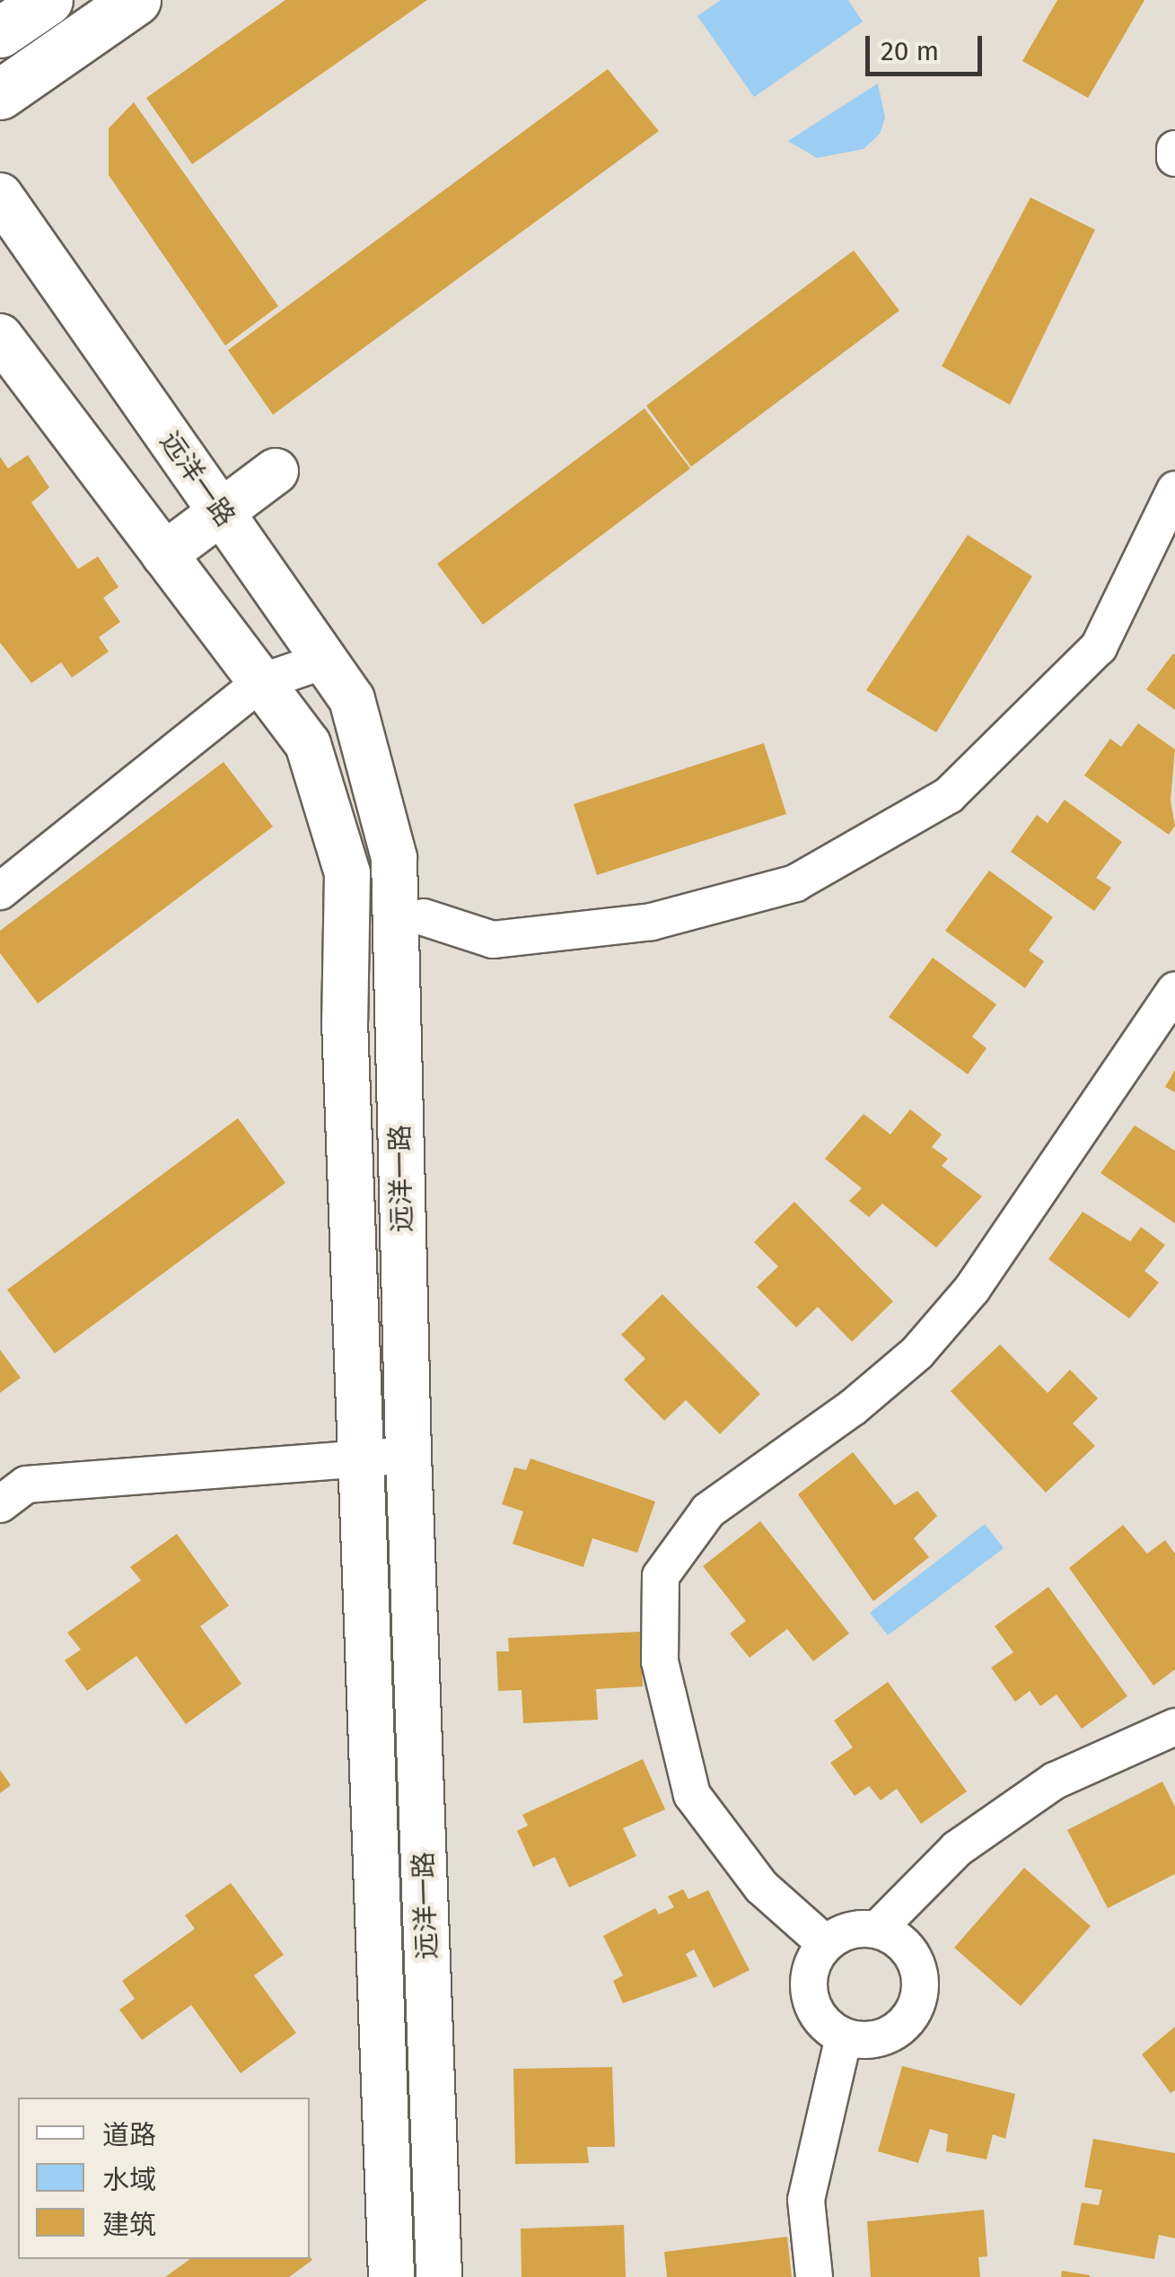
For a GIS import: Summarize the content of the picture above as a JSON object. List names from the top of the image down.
{
  "streets": {
    "street": ["远洋一路"]
  },
  "legend": ["道路", "水域", "建筑"],
  "scale_bar": "20 m"
}
